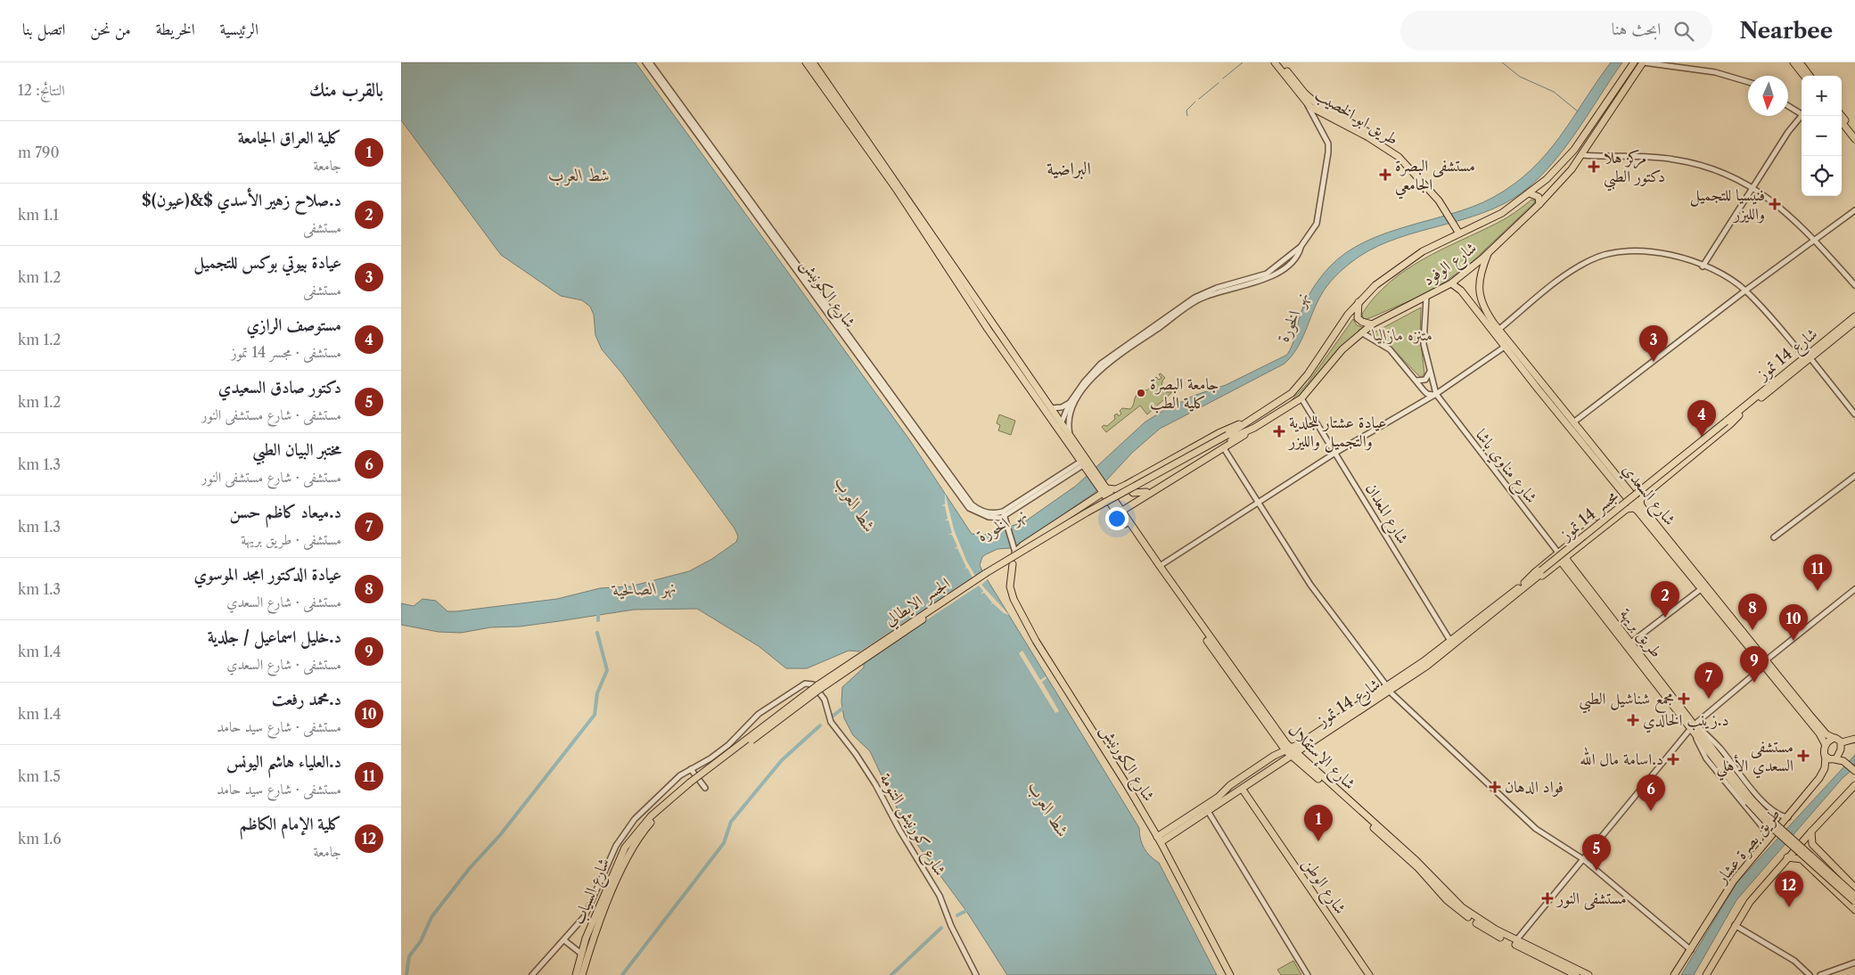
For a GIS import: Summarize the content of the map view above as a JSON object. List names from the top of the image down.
{
  "streets": {
    "main road": [
      "طريق ابو الخصيب",
      "شارع الوفود",
      "شارع 14 تموز",
      "شارع السعدي",
      "مجسر 14 تموز",
      "الجسر الايطالي",
      "طريق بريهة",
      "شارع الإستقلال",
      "شارع الكورنيش",
      "طريق بصرة عشار",
      "شارع الوطن",
      "شارع السياب"
    ],
    "street": [
      "شارع الكونيش",
      "شارع مناوي باشا",
      "شارع المعدان",
      "شارع كورنيش التنومة"
    ]
  },
  "crossings": [
    ["طريق ابو الخصيب", "شارع الوفود"],
    ["شارع الوفود", "شارع مناوي باشا"],
    ["شارع الوفود", "شارع السعدي"],
    ["شارع الوفود", "شارع المعدان"],
    ["شارع الوفود", "الجسر الايطالي"],
    ["شارع 14 تموز", "شارع المعدان"],
    ["شارع 14 تموز", "مجسر 14 تموز"],
    ["شارع 14 تموز", "شارع الإستقلال"],
    ["شارع 14 تموز", "شارع الكورنيش"],
    ["شارع 14 تموز", "شارع الوطن"],
    ["شارع السعدي", "طريق بصرة عشار"],
    ["الجسر الايطالي", "شارع السياب"]
  ],
  "districts": ["البراضية"],
  "water": ["شط العرب", "نهر الخورة", "نهر الصالحية"],
  "parks": ["متنزه مازاليا"],
  "places": {
    "health": [
      "مركز هلا دكتور الطبي",
      "مستشفى البصرة الجامعي",
      "فنيسيا للتجميل والليزر",
      "عيادة عشتار للجلدية والتجميل والليزر",
      "مجمع شناشيل الطبي",
      "د.زينب الخالدي",
      "مستشفى السعدي الأهلي",
      "د.اسامة مال الله",
      "فواد الدهان",
      "مستشفى النور"
    ],
    "other": ["جامعة البصرة كلية الطب"]
  },
  "north": "bottom",
  "page": {
    "header": "Nearbee",
    "search": "ابحث هنا",
    "nav": [
      "الرئيسية",
      "الخريطة",
      "من نحن",
      "اتصل بنا"
    ],
    "heading": ["بالقرب منك", "النتائج: 12"],
    "map_buttons": ["+", "−"],
    "list": [
      {
        "mark": "1",
        "name": "كلية العراق الجامعة",
        "note": "جامعة",
        "value": "790 m"
      },
      {
        "mark": "2",
        "name": "د.صلاح زهير الأسدي $&(عيون)$",
        "note": "مستشفى",
        "value": "1.1 km"
      },
      {
        "mark": "3",
        "name": "عيادة بيوتي بوكس للتجميل",
        "note": "مستشفى",
        "value": "1.2 km"
      },
      {
        "mark": "4",
        "name": "مستوصف الرازي",
        "note": "مستشفى · مجسر 14 تموز",
        "value": "1.2 km"
      },
      {
        "mark": "5",
        "name": "دكتور صادق السعيدي",
        "note": "مستشفى · شارع مستشفى النور",
        "value": "1.2 km"
      },
      {
        "mark": "6",
        "name": "مختبر البيان الطبي",
        "note": "مستشفى · شارع مستشفى النور",
        "value": "1.3 km"
      },
      {
        "mark": "7",
        "name": "د.ميعاد كاظم حسن",
        "note": "مستشفى · طريق بريهة",
        "value": "1.3 km"
      },
      {
        "mark": "8",
        "name": "عيادة الدكتور امجد الموسوي",
        "note": "مستشفى · شارع السعدي",
        "value": "1.3 km"
      },
      {
        "mark": "9",
        "name": "د.خليل اسماعيل / جلدية",
        "note": "مستشفى · شارع السعدي",
        "value": "1.4 km"
      },
      {
        "mark": "10",
        "name": "د.محمد رفعت",
        "note": "مستشفى · شارع سيد حامد",
        "value": "1.4 km"
      },
      {
        "mark": "11",
        "name": "د.العلياء هاشم اليونس",
        "note": "مستشفى · شارع سيد حامد",
        "value": "1.5 km"
      },
      {
        "mark": "12",
        "name": "كلية الإمام الكاظم",
        "note": "جامعة",
        "value": "1.6 km"
      }
    ],
    "pins": [
      "3",
      "4",
      "11",
      "2",
      "8",
      "10",
      "9",
      "7",
      "6",
      "1",
      "5",
      "12"
    ]
  }
}
